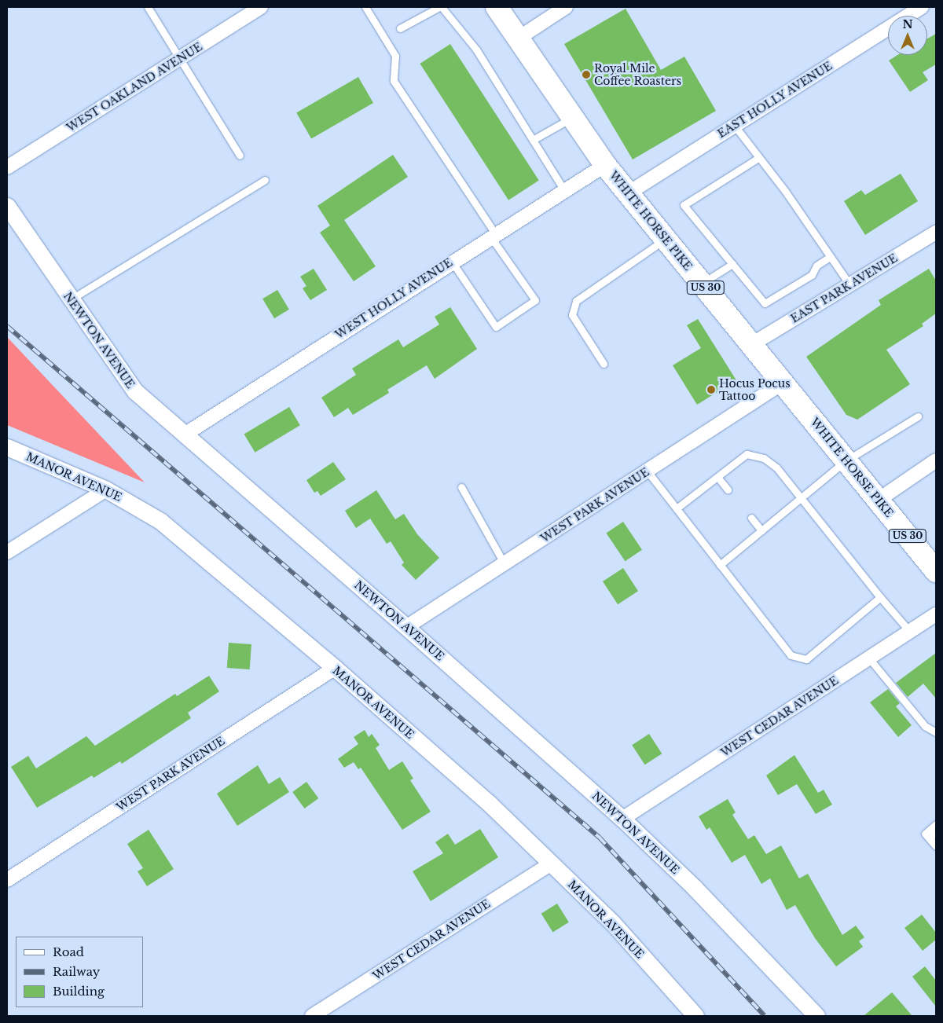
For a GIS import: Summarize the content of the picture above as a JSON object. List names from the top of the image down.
{
  "streets": {
    "highway": ["WHITE HORSE PIKE", "US 30"],
    "street": [
      "WEST OAKLAND AVENUE",
      "EAST HOLLY AVENUE",
      "EAST PARK AVENUE",
      "WEST HOLLY AVENUE",
      "NEWTON AVENUE",
      "MANOR AVENUE",
      "WEST PARK AVENUE",
      "WEST CEDAR AVENUE"
    ]
  },
  "crossings": [
    ["EAST HOLLY AVENUE", "WHITE HORSE PIKE"],
    ["WHITE HORSE PIKE", "EAST PARK AVENUE"],
    ["WHITE HORSE PIKE", "WEST HOLLY AVENUE"],
    ["WHITE HORSE PIKE", "WEST PARK AVENUE"],
    ["WEST HOLLY AVENUE", "NEWTON AVENUE"],
    ["NEWTON AVENUE", "WEST PARK AVENUE"],
    ["NEWTON AVENUE", "WEST CEDAR AVENUE"],
    ["MANOR AVENUE", "WEST PARK AVENUE"],
    ["MANOR AVENUE", "WEST CEDAR AVENUE"]
  ],
  "places": ["Royal Mile Coffee Roasters", "Hocus Pocus Tattoo"],
  "legend": ["Road", "Railway", "Building"],
  "north": "top"
}
